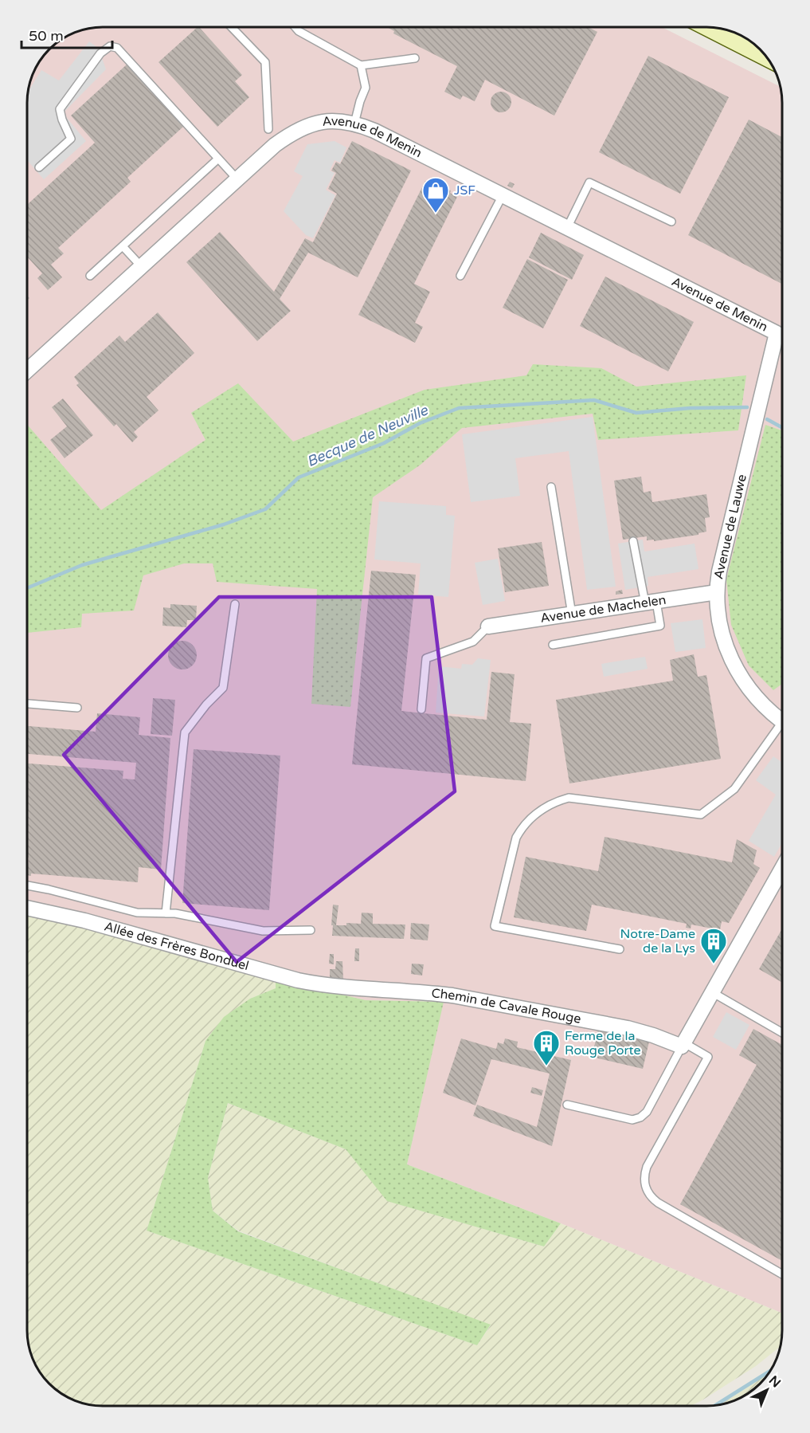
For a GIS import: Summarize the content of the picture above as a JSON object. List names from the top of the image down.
{
  "streets": {
    "street": [
      "Avenue de Menin",
      "Avenue de Lauwe",
      "Avenue de Machelen",
      "Allée des Frères Bonduel",
      "Chemin de Cavale Rouge"
    ]
  },
  "crossings": [
    ["Avenue de Lauwe", "Avenue de Machelen"],
    ["Allée des Frères Bonduel", "Chemin de Cavale Rouge"]
  ],
  "water": ["Becque de Neuville"],
  "places": {
    "shop": ["JSF"],
    "building": ["Notre-Dame de la Lys", "Ferme de la Rouge Porte"]
  },
  "scale_bar": "50 m",
  "north": "top right"
}
